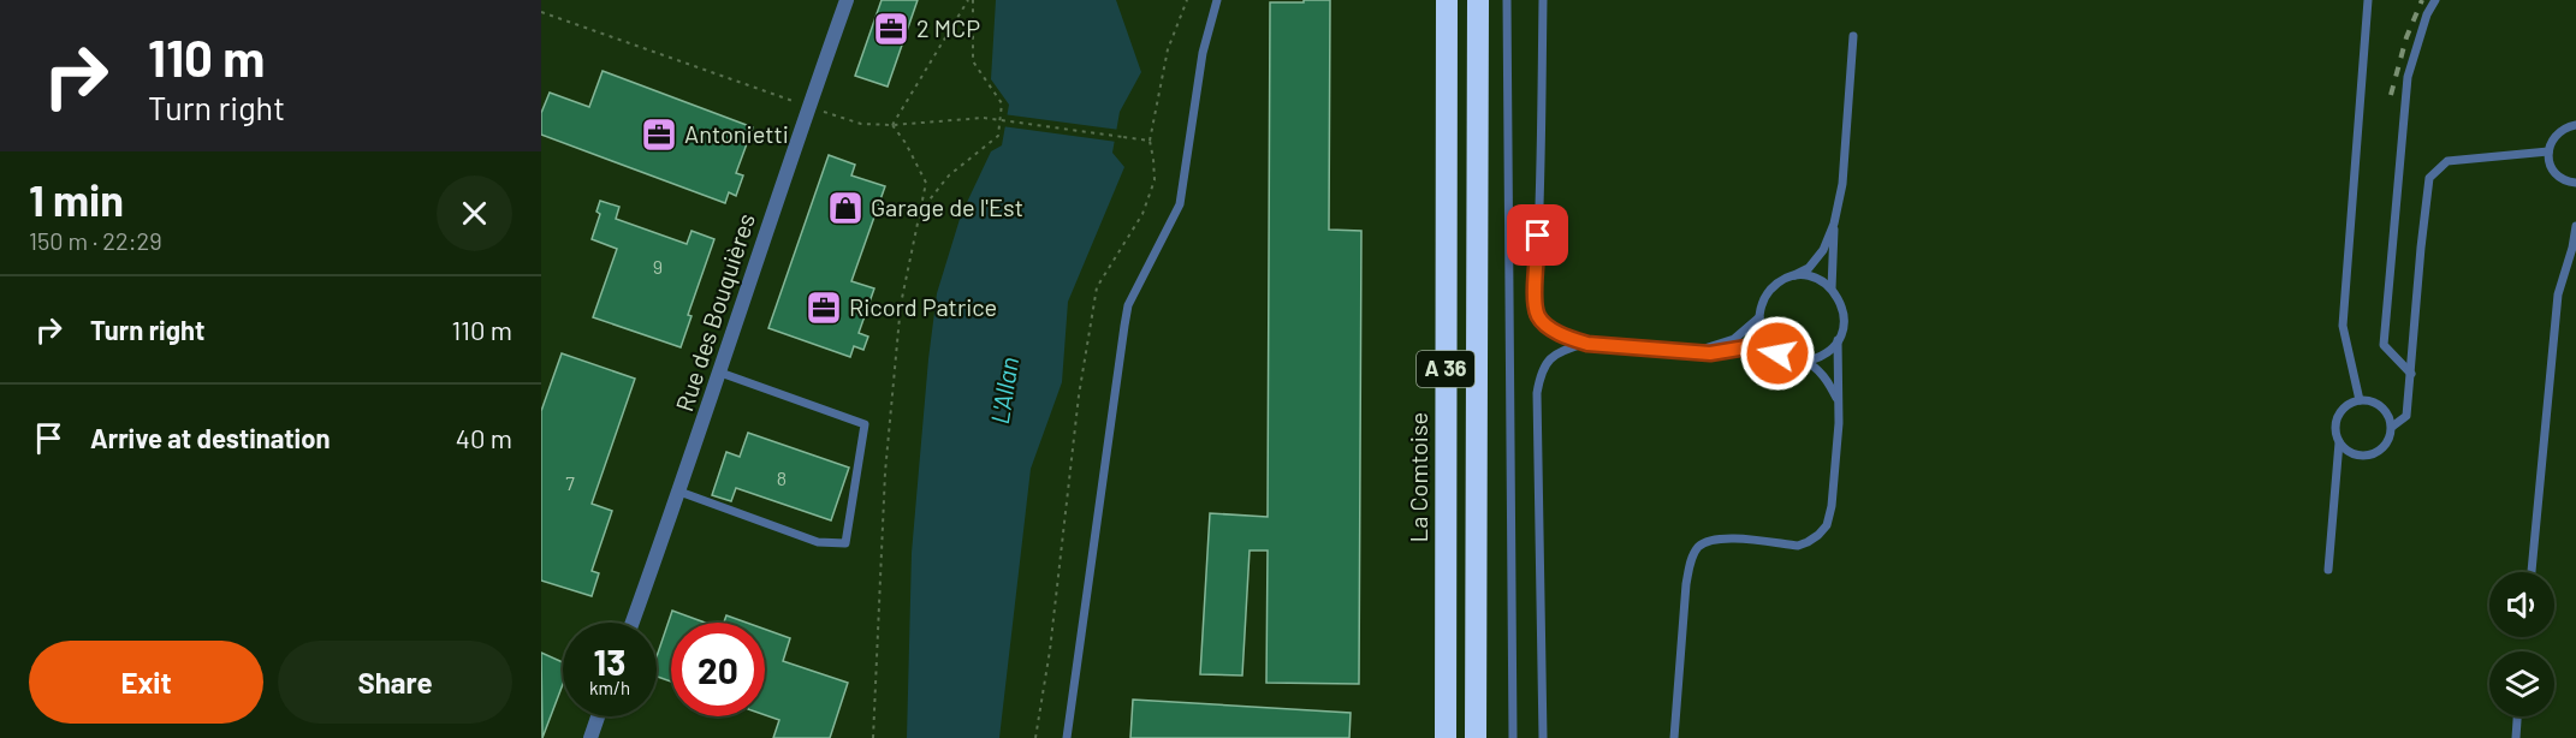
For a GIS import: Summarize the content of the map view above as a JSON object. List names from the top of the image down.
{
  "streets": {
    "highway": ["A 36", "La Comtoise"],
    "street": ["Rue des Bouquières"]
  },
  "water": ["L'Allan"],
  "places": {
    "office": ["2 MCP", "Antonietti", "Ricord Patrice"],
    "shop": ["Garage de l'Est"]
  },
  "house_numbers": ["9", "8", "7"],
  "page": {
    "turn": ["110 m", "Turn right"],
    "heading": ["1 min", "150 m · 22:29"],
    "list": [
      {
        "name": "Turn right",
        "value": "110 m"
      },
      {
        "name": "Arrive at destination",
        "value": "40 m"
      }
    ],
    "speed": "13 km/h",
    "limit": "20",
    "buttons": ["Exit", "Share"]
  }
}
